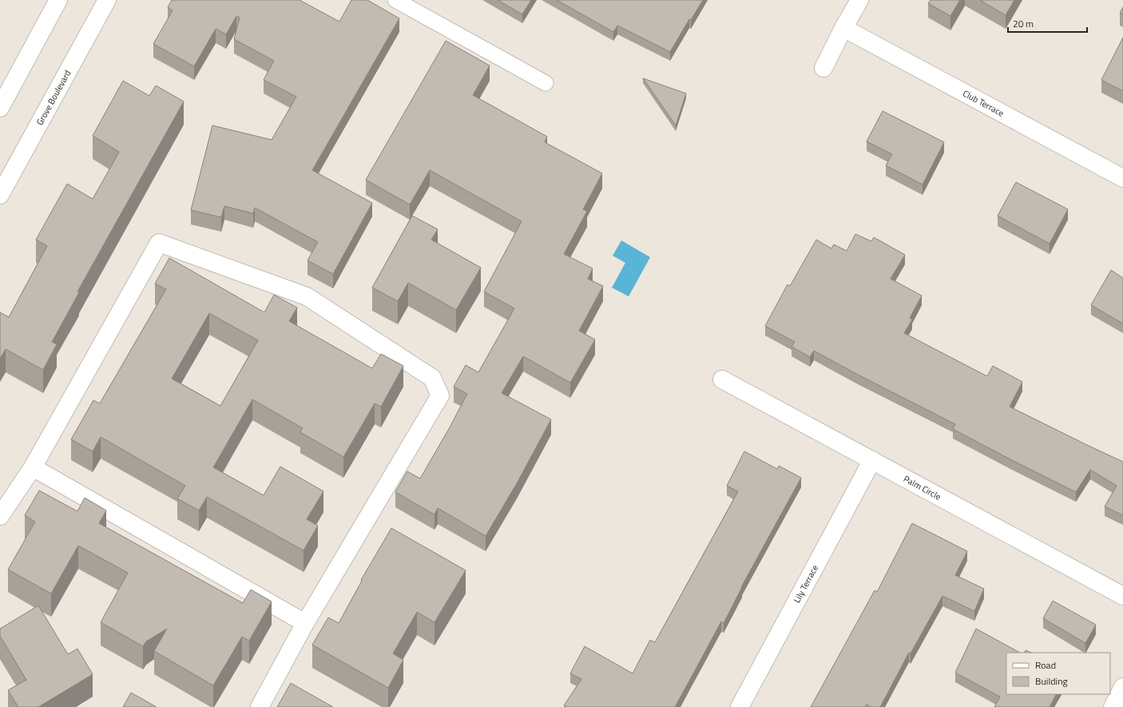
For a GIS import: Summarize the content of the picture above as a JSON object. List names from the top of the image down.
{
  "streets": {
    "street": [
      "Grove Boulevard",
      "Club Terrace",
      "Palm Circle",
      "Lily Terrace"
    ]
  },
  "crossings": [
    ["Palm Circle", "Lily Terrace"]
  ],
  "legend": ["Road", "Building"],
  "scale_bar": "20 m"
}
